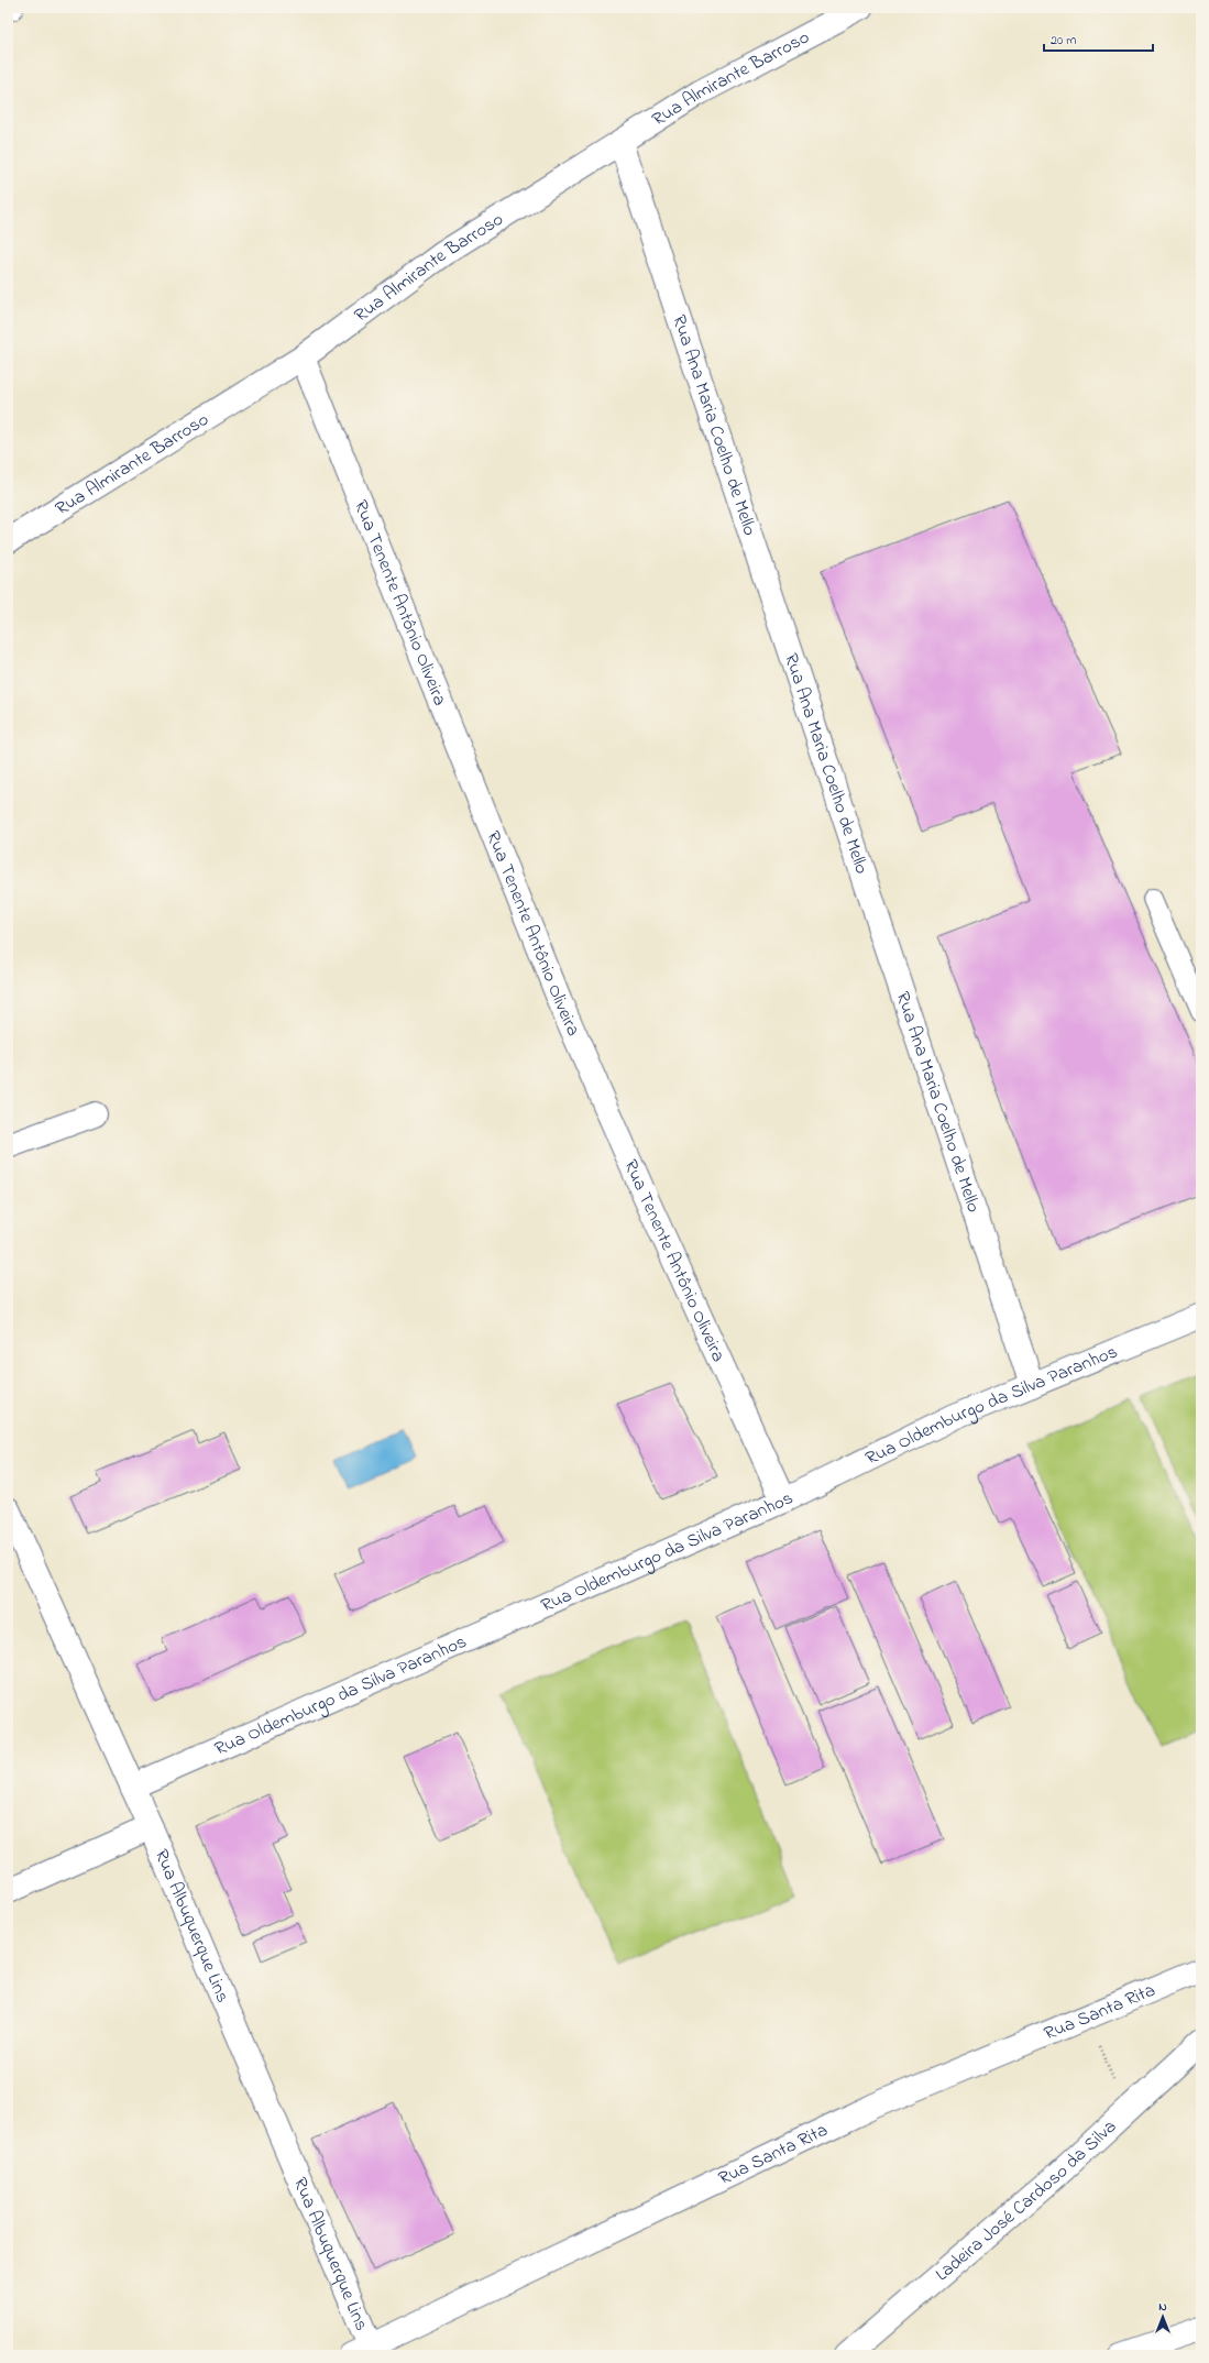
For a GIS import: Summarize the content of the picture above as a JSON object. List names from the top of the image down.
{
  "streets": {
    "street": [
      "Rua Almirante Barroso",
      "Rua Ana Maria Coelho de Mello",
      "Rua Tenente Antônio Oliveira",
      "Rua Oldemburgo da Silva Paranhos",
      "Rua Albuquerque Lins",
      "Rua Santa Rita",
      "Ladeira José Cardoso da Silva"
    ]
  },
  "crossings": [
    ["Rua Almirante Barroso", "Rua Ana Maria Coelho de Mello"],
    ["Rua Almirante Barroso", "Rua Tenente Antônio Oliveira"],
    ["Rua Ana Maria Coelho de Mello", "Rua Oldemburgo da Silva Paranhos"],
    ["Rua Tenente Antônio Oliveira", "Rua Oldemburgo da Silva Paranhos"],
    ["Rua Oldemburgo da Silva Paranhos", "Rua Albuquerque Lins"],
    ["Rua Albuquerque Lins", "Rua Santa Rita"]
  ],
  "scale_bar": "20 m",
  "north": "top"
}
